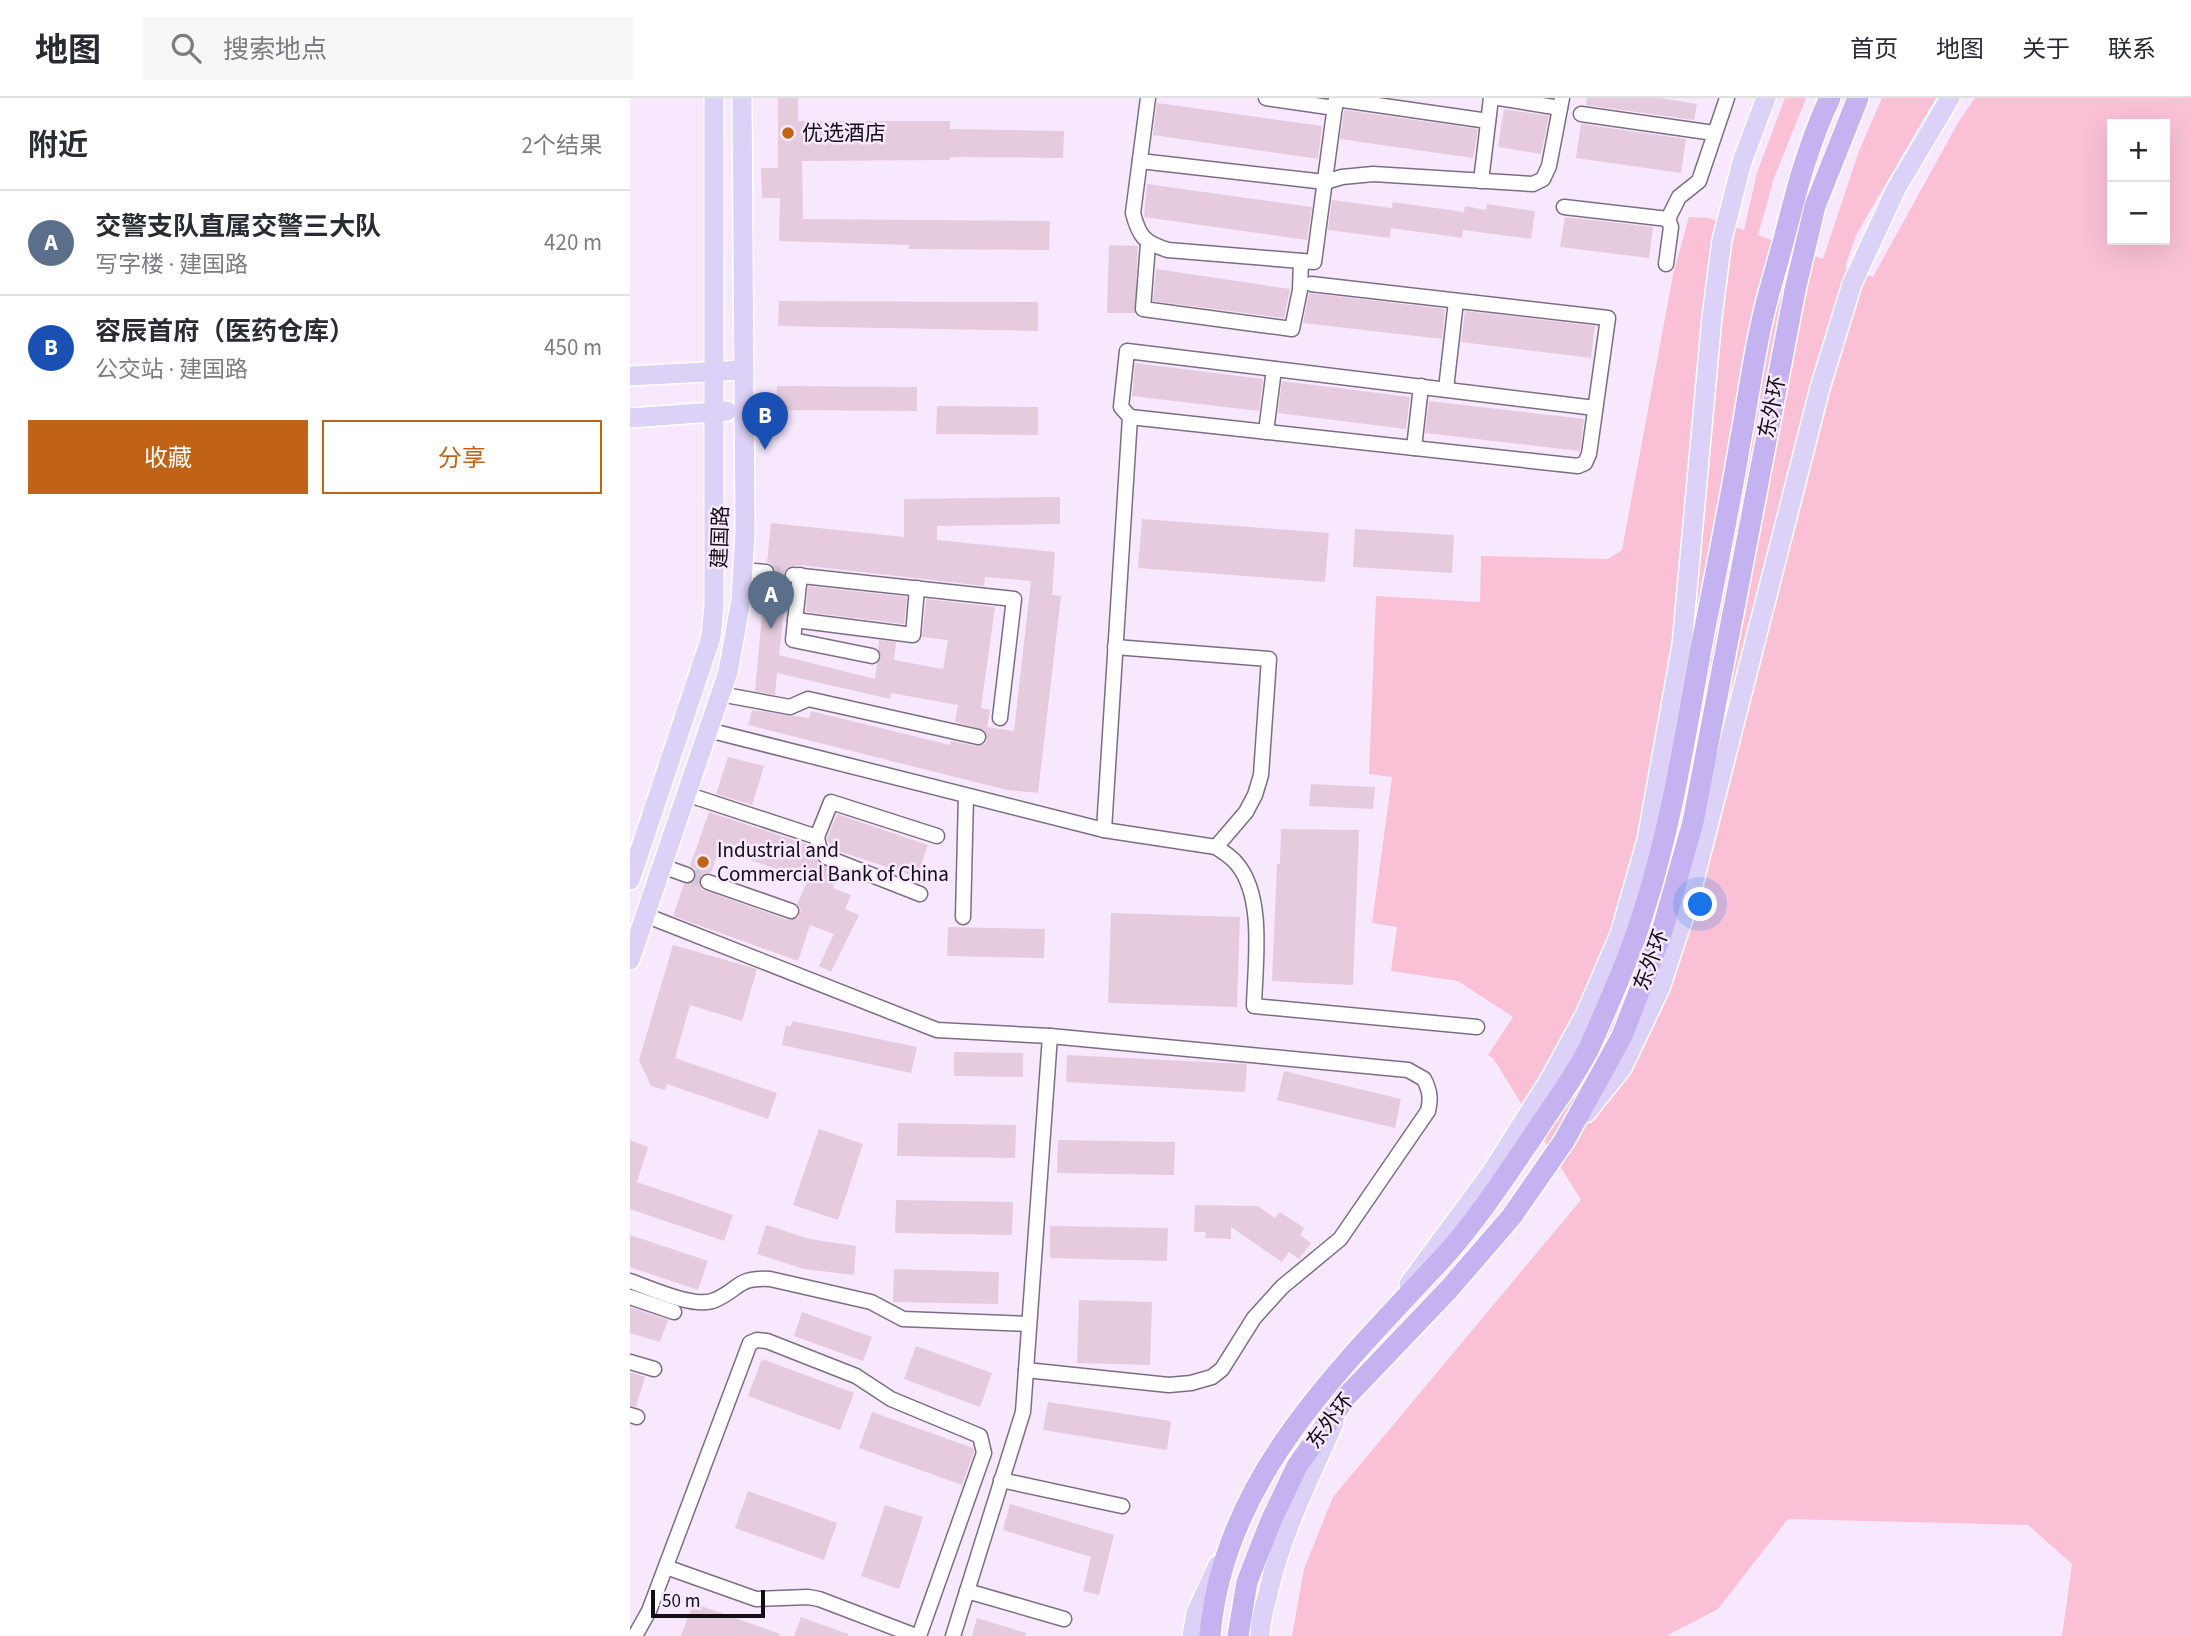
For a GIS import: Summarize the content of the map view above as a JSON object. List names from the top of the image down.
{
  "streets": {
    "highway": ["东外环"],
    "main road": ["建国路"]
  },
  "places": ["优选酒店", "Industrial and Commercial Bank of China"],
  "scale_bar": "50 m",
  "page": {
    "header": "地图",
    "search": "搜索地点",
    "nav": [
      "首页",
      "地图",
      "关于",
      "联系"
    ],
    "heading": ["附近", "2个结果"],
    "map_buttons": ["+", "−"],
    "list": [
      {
        "mark": "A",
        "name": "交警支队直属交警三大队",
        "note": "写字楼 · 建国路",
        "value": "420 m"
      },
      {
        "mark": "B",
        "name": "容辰首府（医药仓库）",
        "note": "公交站 · 建国路",
        "value": "450 m"
      }
    ],
    "pins": ["B", "A"],
    "buttons": ["收藏", "分享"],
    "scale": "50 m"
  }
}
